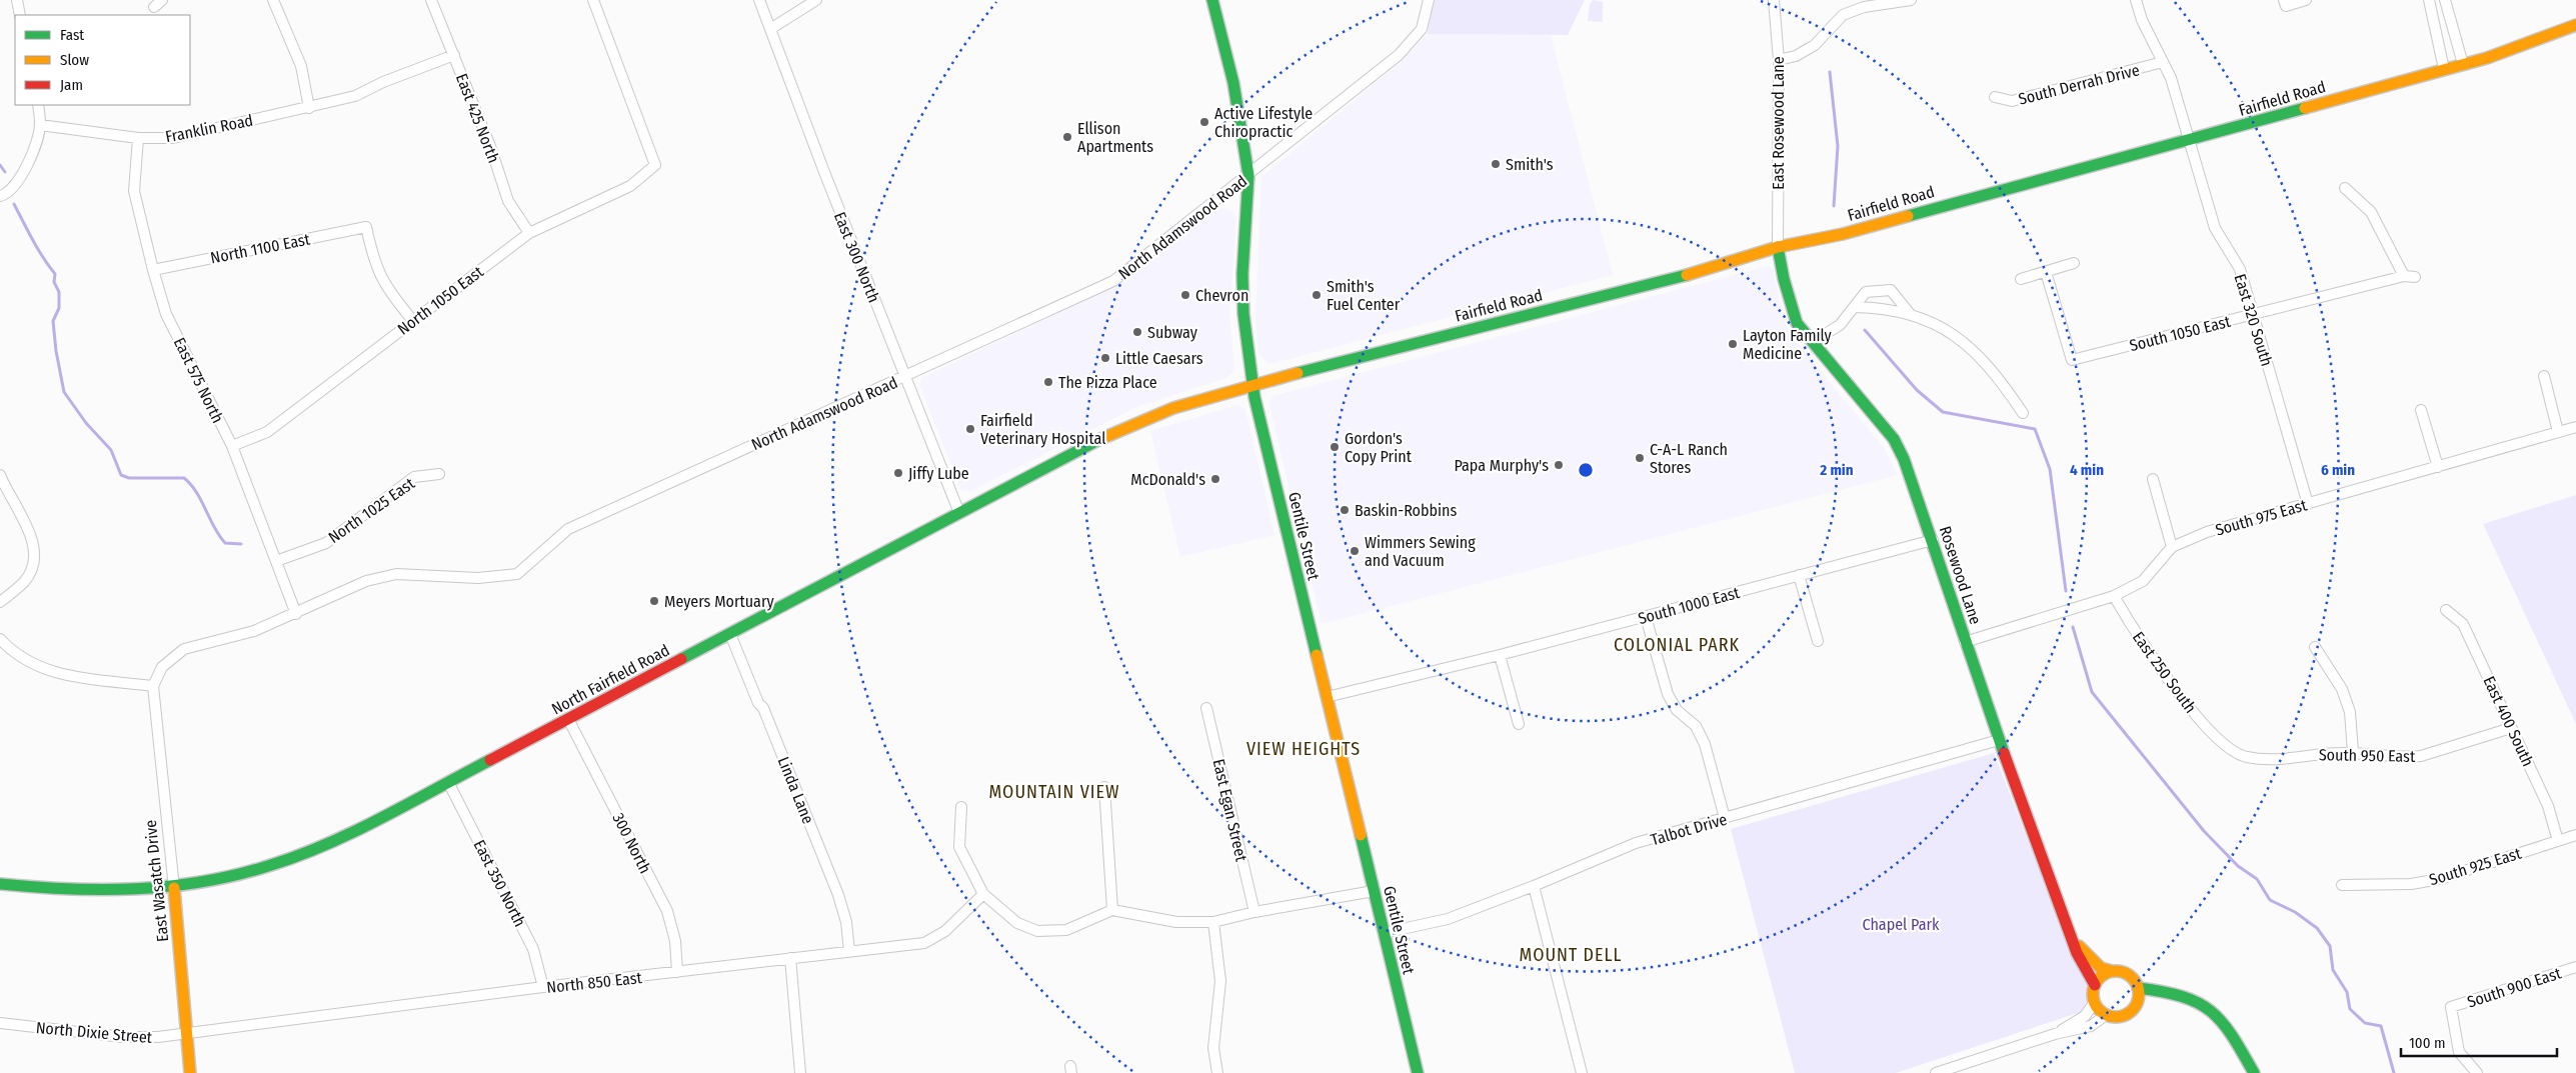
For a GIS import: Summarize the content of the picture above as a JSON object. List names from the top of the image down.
{
  "streets": {
    "street": [
      "South Derrah Drive",
      "Fairfield Road",
      "East 425 North",
      "East Rosewood Lane",
      "Franklin Road",
      "North Adamswood Road",
      "North 1100 East",
      "East 300 North",
      "North 1050 East",
      "East 320 South",
      "South 1050 East",
      "East 575 North",
      "North 1025 East",
      "South 975 East",
      "Gentile Street",
      "Rosewood Lane",
      "South 1000 East",
      "East 250 South",
      "North Fairfield Road",
      "East 400 South",
      "South 950 East",
      "Linda Lane",
      "East Egan Street",
      "Talbot Drive",
      "300 North",
      "South 925 East",
      "East Wasatch Drive",
      "East 350 North",
      "North 850 East",
      "South 900 East",
      "North Dixie Street"
    ]
  },
  "crossings": [
    ["South Derrah Drive", "East 320 South"],
    ["Fairfield Road", "East Rosewood Lane"],
    ["Fairfield Road", "East 320 South"],
    ["Fairfield Road", "Gentile Street"],
    ["Fairfield Road", "Rosewood Lane"],
    ["Fairfield Road", "North Fairfield Road"],
    ["East 425 North", "Franklin Road"],
    ["East 425 North", "North 1050 East"],
    ["East Rosewood Lane", "Rosewood Lane"],
    ["Franklin Road", "East 575 North"],
    ["North Adamswood Road", "East 300 North"],
    ["North Adamswood Road", "East 575 North"],
    ["North Adamswood Road", "Gentile Street"],
    ["North Adamswood Road", "East Wasatch Drive"],
    ["North 1100 East", "North 1050 East"],
    ["North 1100 East", "East 575 North"],
    ["East 300 North", "North Fairfield Road"],
    ["North 1050 East", "East 575 North"],
    ["East 320 South", "South 1050 East"],
    ["East 320 South", "South 975 East"],
    ["East 575 North", "North 1025 East"],
    ["South 975 East", "Rosewood Lane"],
    ["South 975 East", "East 250 South"],
    ["Gentile Street", "South 1000 East"],
    ["Gentile Street", "Talbot Drive"],
    ["Rosewood Lane", "South 1000 East"],
    ["Rosewood Lane", "Talbot Drive"],
    ["East 250 South", "South 950 East"],
    ["North Fairfield Road", "Linda Lane"],
    ["North Fairfield Road", "300 North"],
    ["North Fairfield Road", "East Wasatch Drive"],
    ["North Fairfield Road", "East 350 North"],
    ["East 400 South", "South 950 East"],
    ["East 400 South", "South 925 East"],
    ["Linda Lane", "North 850 East"],
    ["300 North", "North 850 East"],
    ["East Wasatch Drive", "North 850 East"],
    ["East Wasatch Drive", "North Dixie Street"],
    ["East 350 North", "North 850 East"],
    ["North 850 East", "North Dixie Street"]
  ],
  "districts": [
    "COLONIAL PARK",
    "VIEW HEIGHTS",
    "MOUNTAIN VIEW",
    "MOUNT DELL"
  ],
  "parks": ["Chapel Park"],
  "places": [
    "Active Lifestyle Chiropractic",
    "Ellison Apartments",
    "Smith's",
    "Chevron",
    "Smith's Fuel Center",
    "Subway",
    "Layton Family Medicine",
    "Little Caesars",
    "The Pizza Place",
    "Fairfield Veterinary Hospital",
    "Gordon's Copy Print",
    "C-A-L Ranch Stores",
    "Papa Murphy's",
    "Jiffy Lube",
    "McDonald's",
    "Baskin-Robbins",
    "Wimmers Sewing and Vacuum",
    "Meyers Mortuary"
  ],
  "legend": ["Fast", "Slow", "Jam"],
  "scale_bar": "100 m",
  "rings": ["2 min", "4 min", "6 min"]
}
